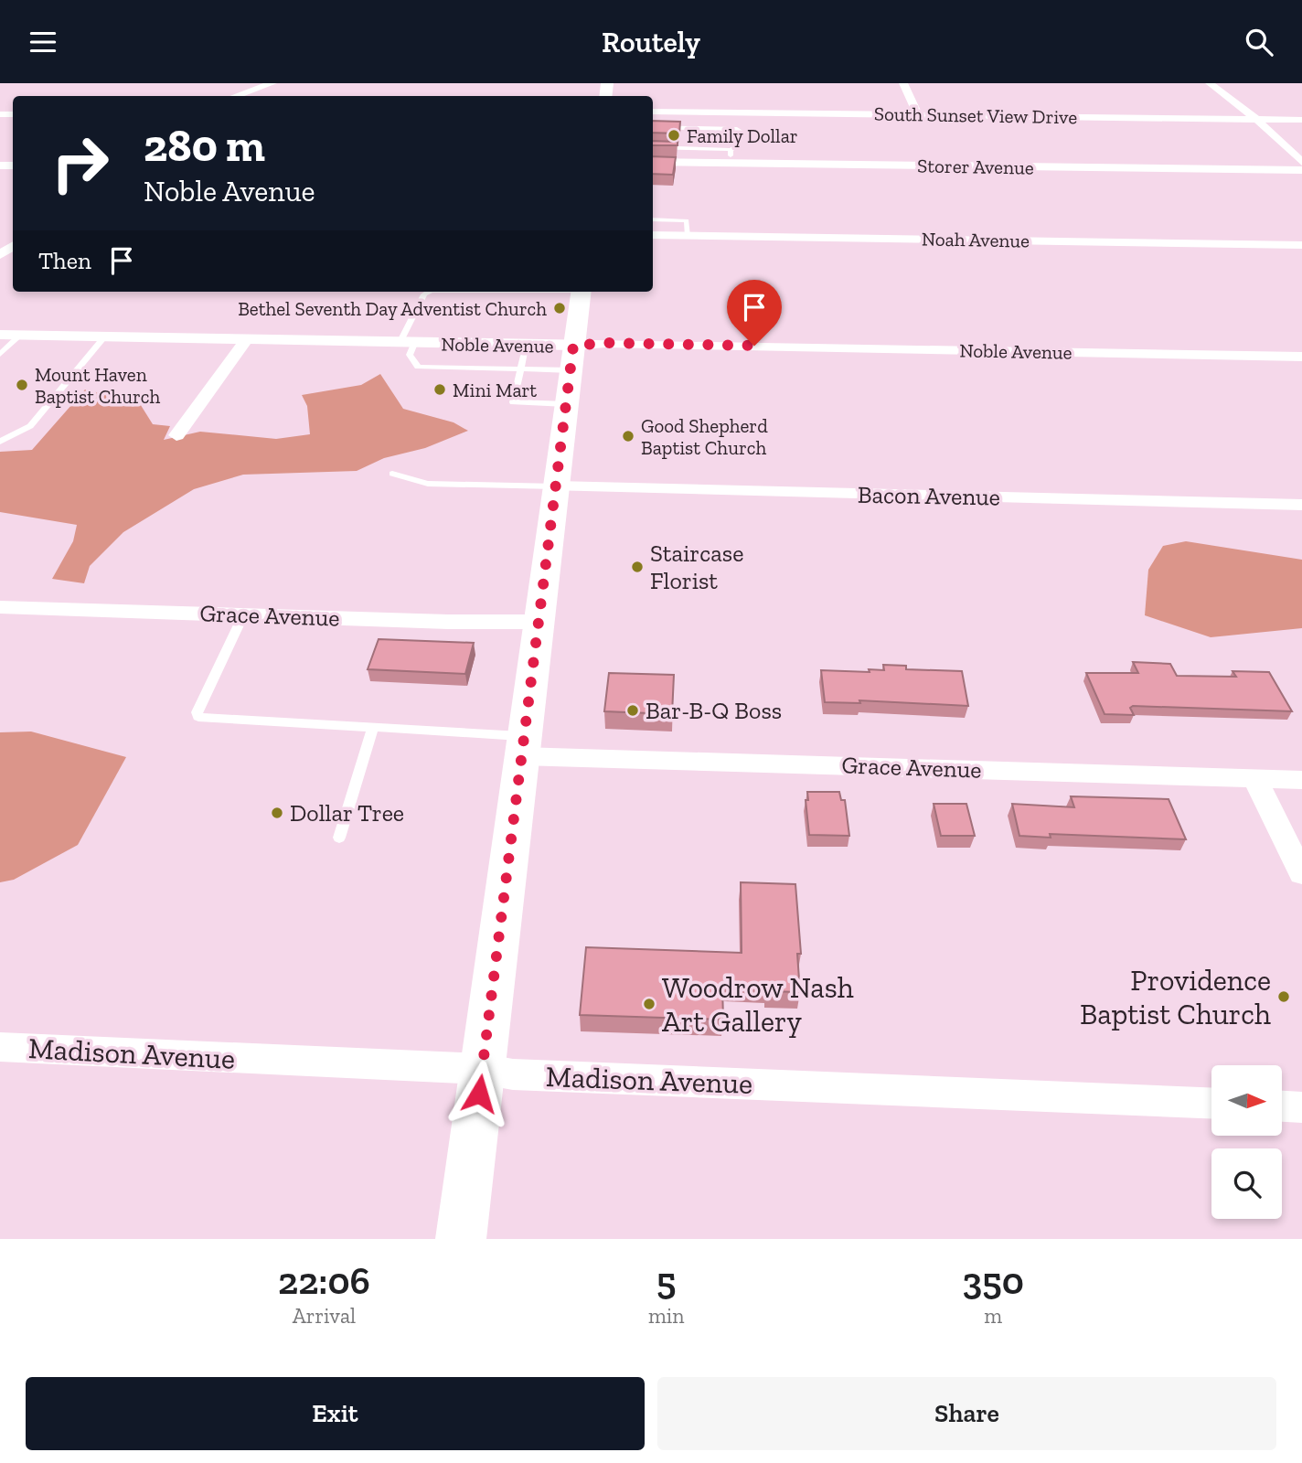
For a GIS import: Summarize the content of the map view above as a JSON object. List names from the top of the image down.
{
  "streets": {
    "street": [
      "South Sunset View Drive",
      "Storer Avenue",
      "Noah Avenue",
      "Noble Avenue",
      "Bacon Avenue",
      "Grace Avenue",
      "Madison Avenue"
    ]
  },
  "places": [
    "Family Dollar",
    "Bethel Seventh Day Adventist Church",
    "Mount Haven Baptist Church",
    "Mini Mart",
    "Good Shepherd Baptist Church",
    "Staircase Florist",
    "Bar-B-Q Boss",
    "Dollar Tree",
    "Providence Baptist Church",
    "Woodrow Nash Art Gallery"
  ],
  "north": "right",
  "page": {
    "header": "Routely",
    "turn": ["280 m", "Noble Avenue"],
    "then": "Then",
    "eta": [
      "22:06",
      "Arrival",
      "5",
      "min",
      "350",
      "m"
    ],
    "buttons": ["Exit", "Share"]
  }
}
